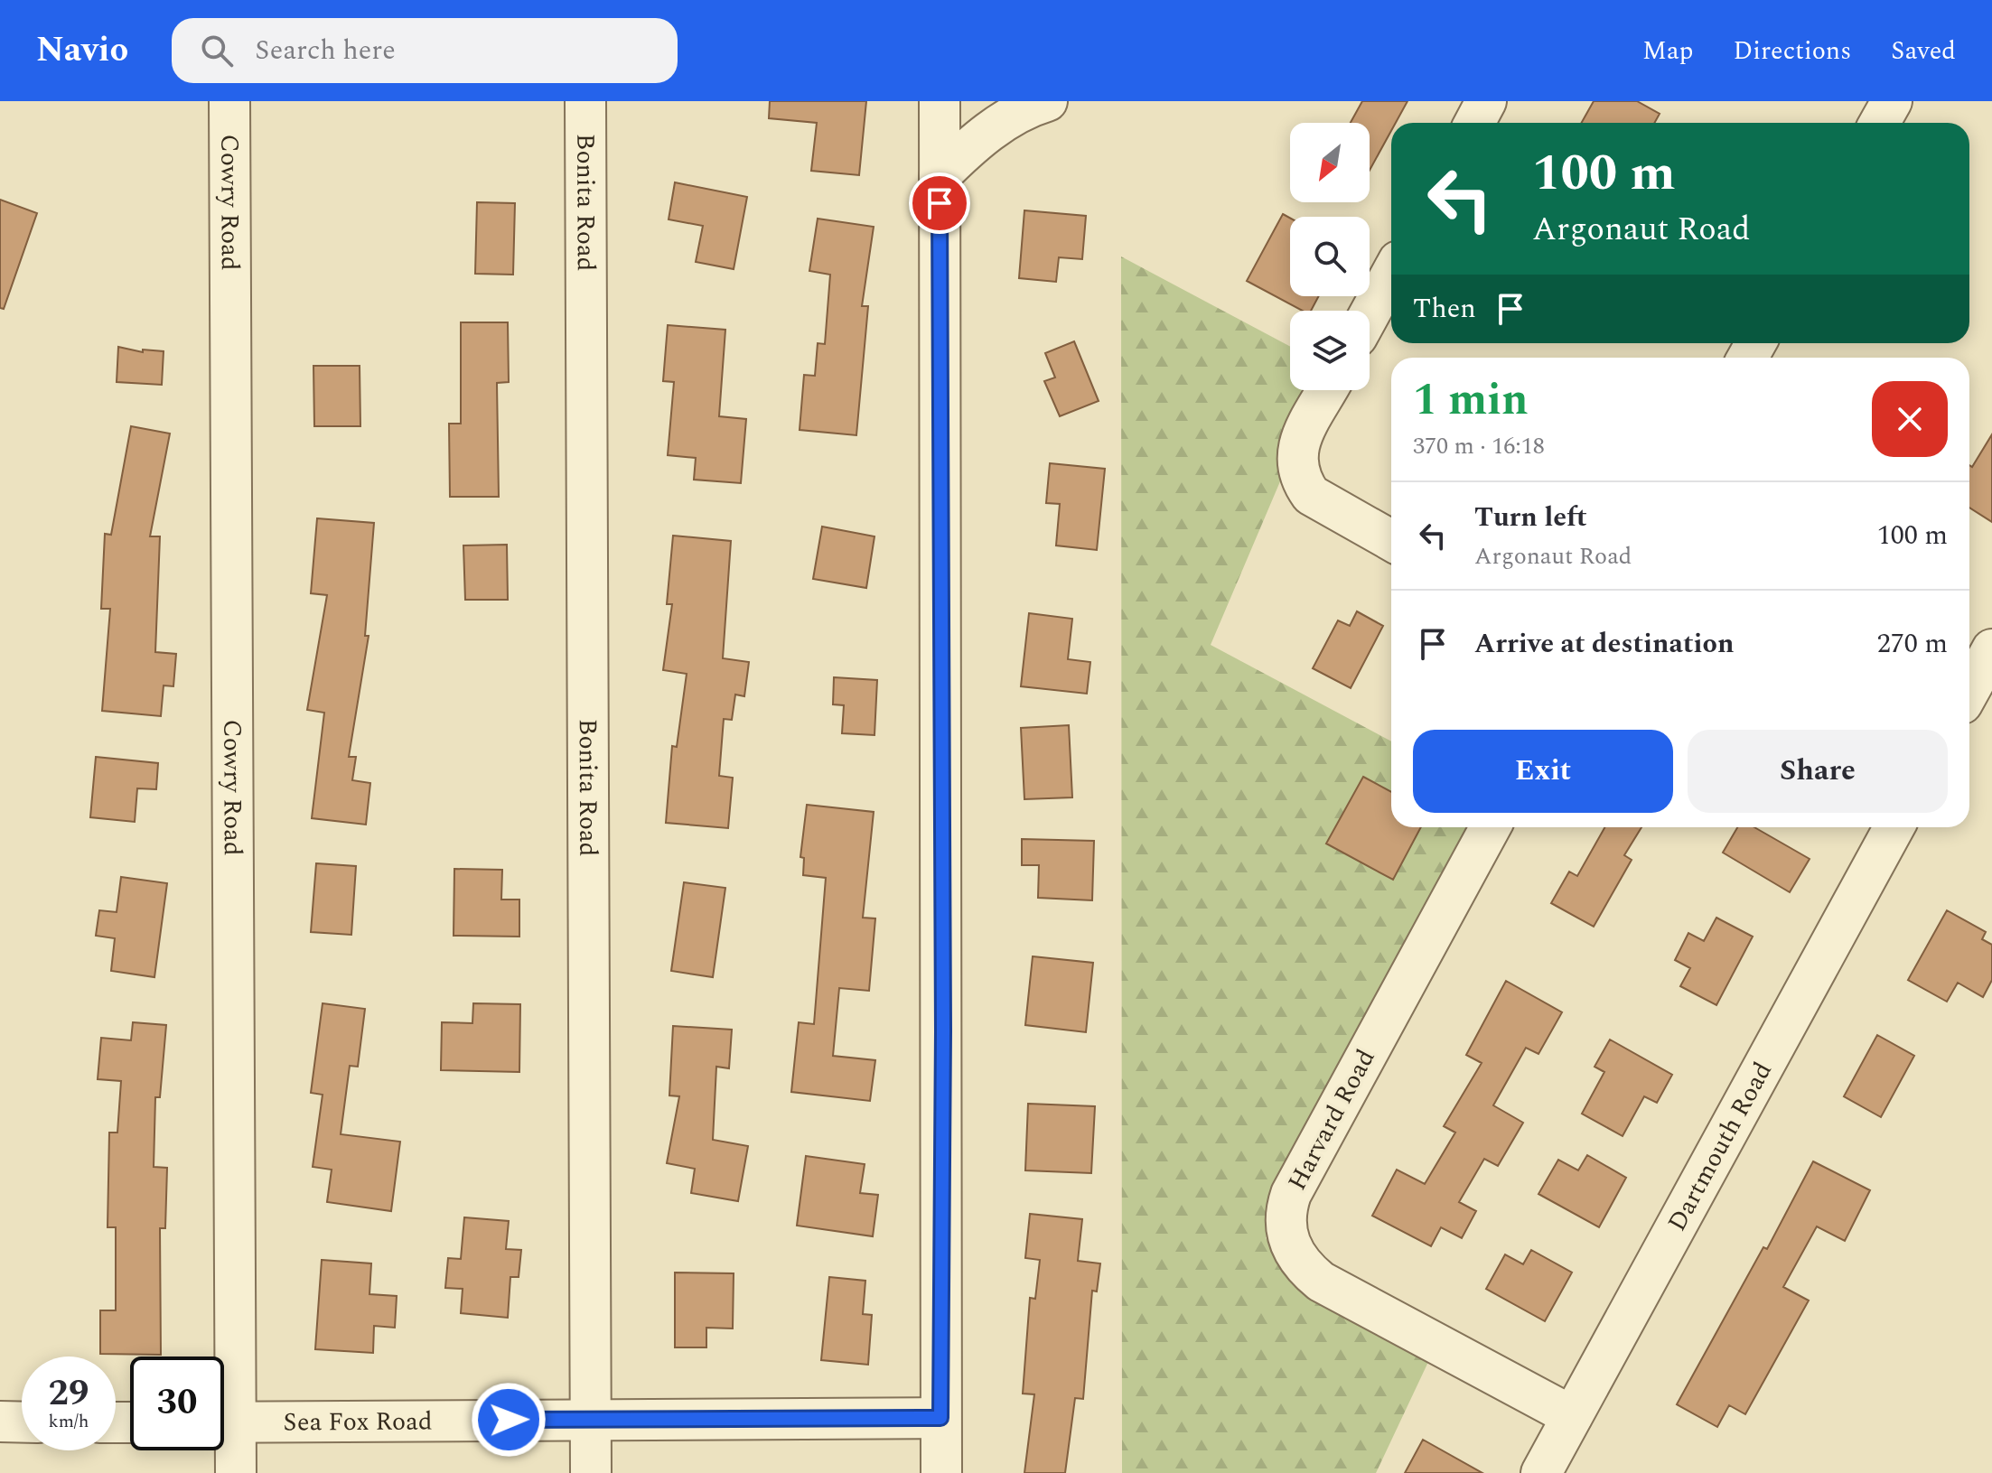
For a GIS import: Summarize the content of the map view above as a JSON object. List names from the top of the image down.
{
  "streets": {
    "street": [
      "Cowry Road",
      "Bonita Road",
      "Harvard Road",
      "Dartmouth Road",
      "Sea Fox Road"
    ]
  },
  "crossings": [
    ["Bonita Road", "Sea Fox Road"],
    ["Harvard Road", "Dartmouth Road"]
  ],
  "north": "bottom left",
  "page": {
    "header": "Navio",
    "search": "Search here",
    "nav": ["Map", "Directions", "Saved"],
    "turn": ["100 m", "Argonaut Road"],
    "then": "Then",
    "heading": ["1 min", "370 m · 16:18"],
    "list": [
      {
        "name": "Turn left",
        "note": "Argonaut Road",
        "value": "100 m"
      },
      {
        "name": "Arrive at destination",
        "value": "270 m"
      }
    ],
    "buttons": ["Exit", "Share"],
    "speed": "29 km/h",
    "limit": "30"
  }
}
